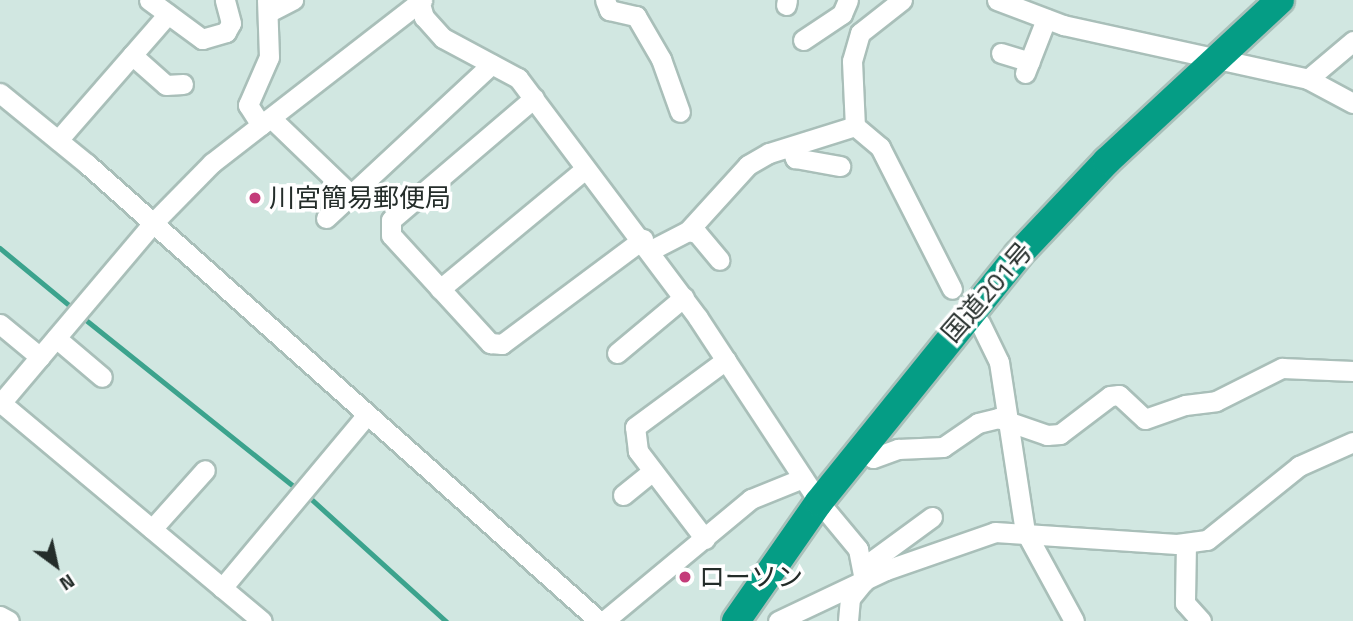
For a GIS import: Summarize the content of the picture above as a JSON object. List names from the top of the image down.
{
  "streets": {
    "highway": ["国道201号"]
  },
  "places": ["川宮簡易郵便局", "ローソン"],
  "north": "bottom right"
}
